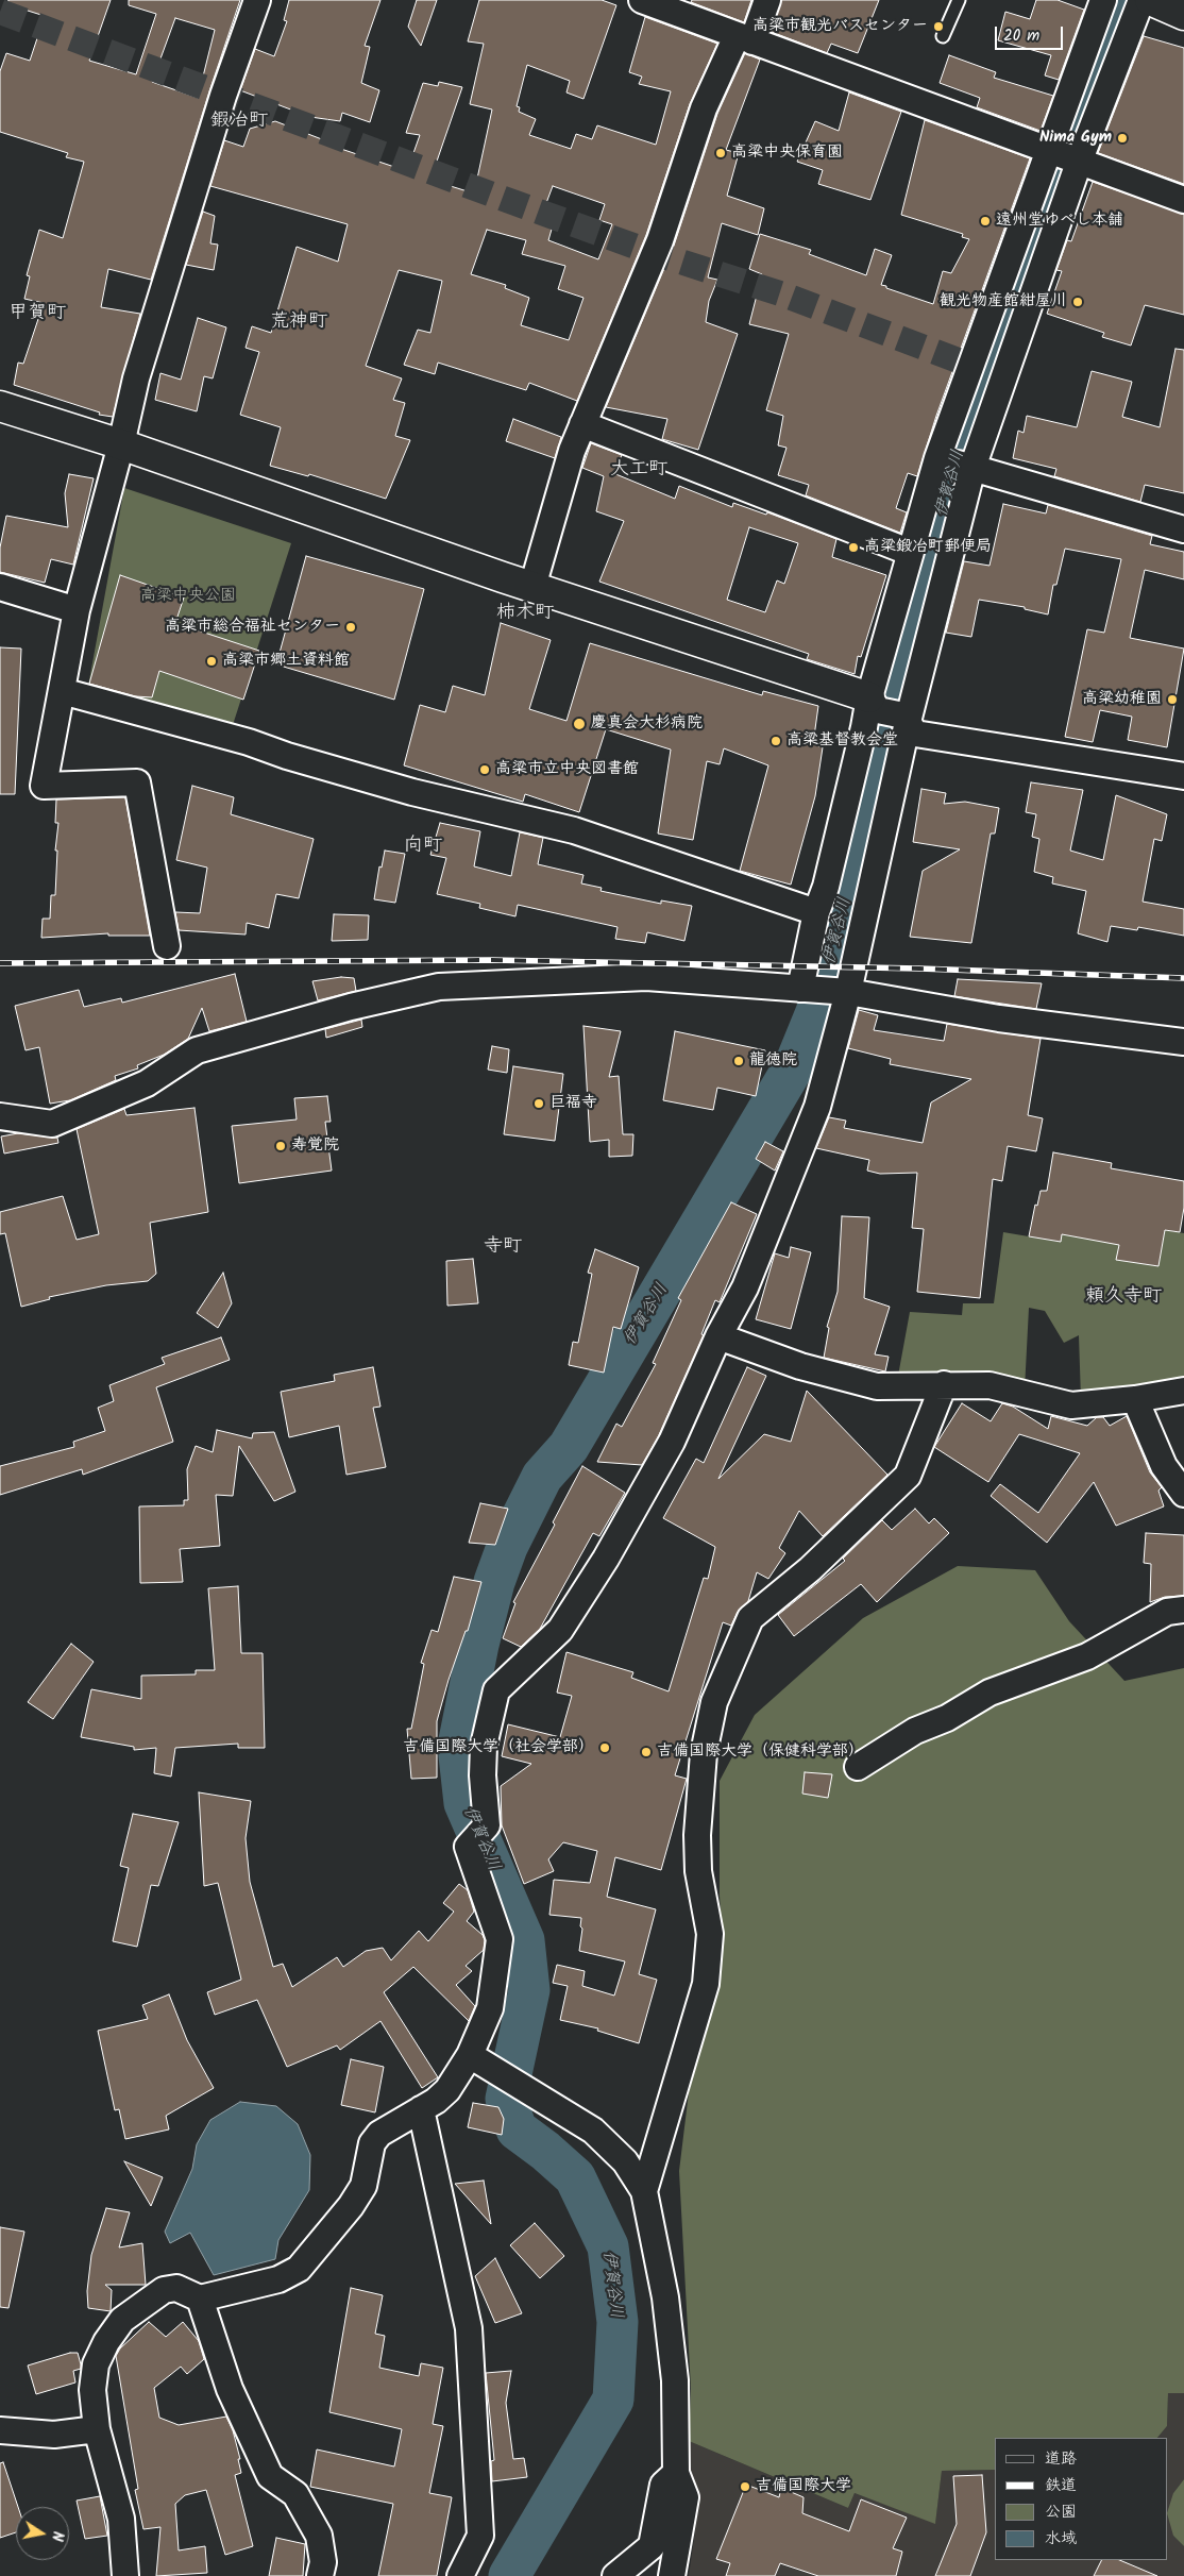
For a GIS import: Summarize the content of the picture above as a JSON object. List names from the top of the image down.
{
  "districts": [
    "鍜冶町",
    "甲賀町",
    "荒神町",
    "大工町",
    "柿木町",
    "向町",
    "寺町",
    "頼久寺町"
  ],
  "water": ["伊賀谷川"],
  "parks": ["高梁中央公園"],
  "places": [
    "高梁市観光バスセンター",
    "Nima Gym",
    "高梁中央保育園",
    "遠州堂ゆべし本舗",
    "観光物産館紺屋川",
    "高梁鍛冶町郵便局",
    "高梁市総合福祉センター",
    "高梁市郷土資料館",
    "高梁幼稚園",
    "慶真会大杉病院",
    "高梁基督教会堂",
    "高梁市立中央図書館",
    "龍徳院",
    "巨福寺",
    "寿覚院",
    "吉備国際大学（社会学部）",
    "吉備国際大学（保健科学部）",
    "吉備国際大学"
  ],
  "legend": [
    "道路",
    "鉄道",
    "公園",
    "水域"
  ],
  "scale_bar": "20 m",
  "north": "right"
}
